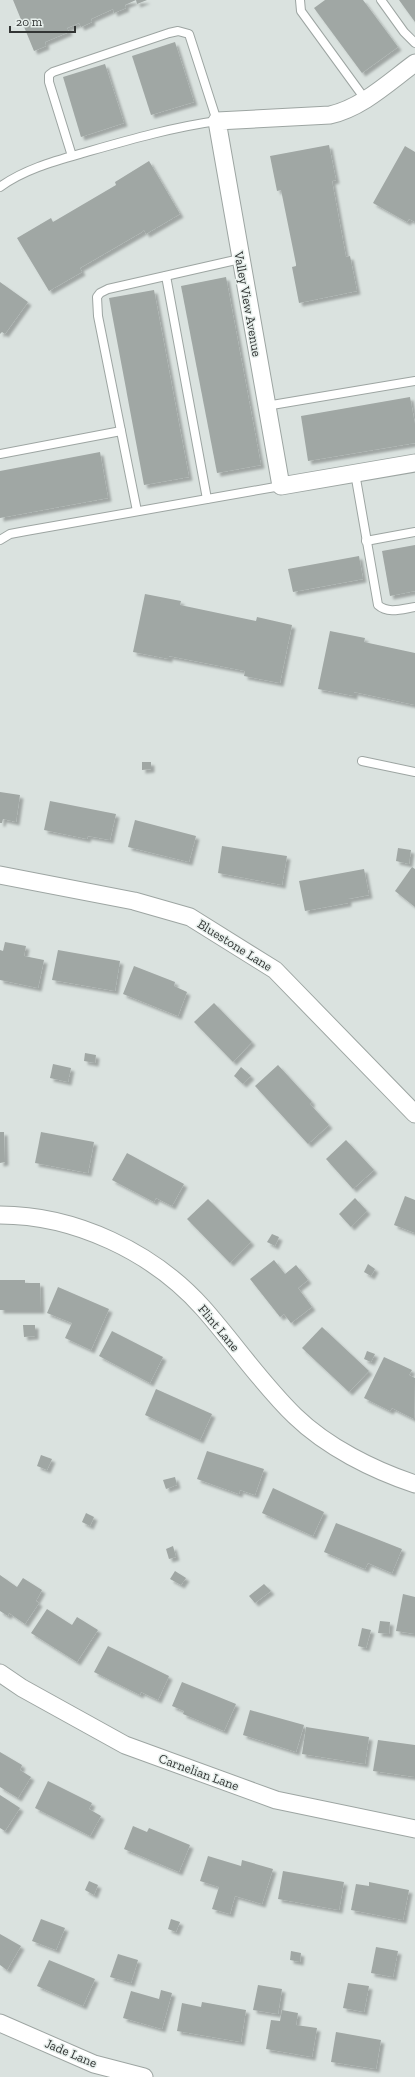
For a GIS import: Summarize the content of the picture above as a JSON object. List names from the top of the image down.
{
  "streets": {
    "street": [
      "Valley View Avenue",
      "Bluestone Lane",
      "Flint Lane",
      "Carnelian Lane",
      "Jade Lane"
    ]
  },
  "scale_bar": "20 m"
}
